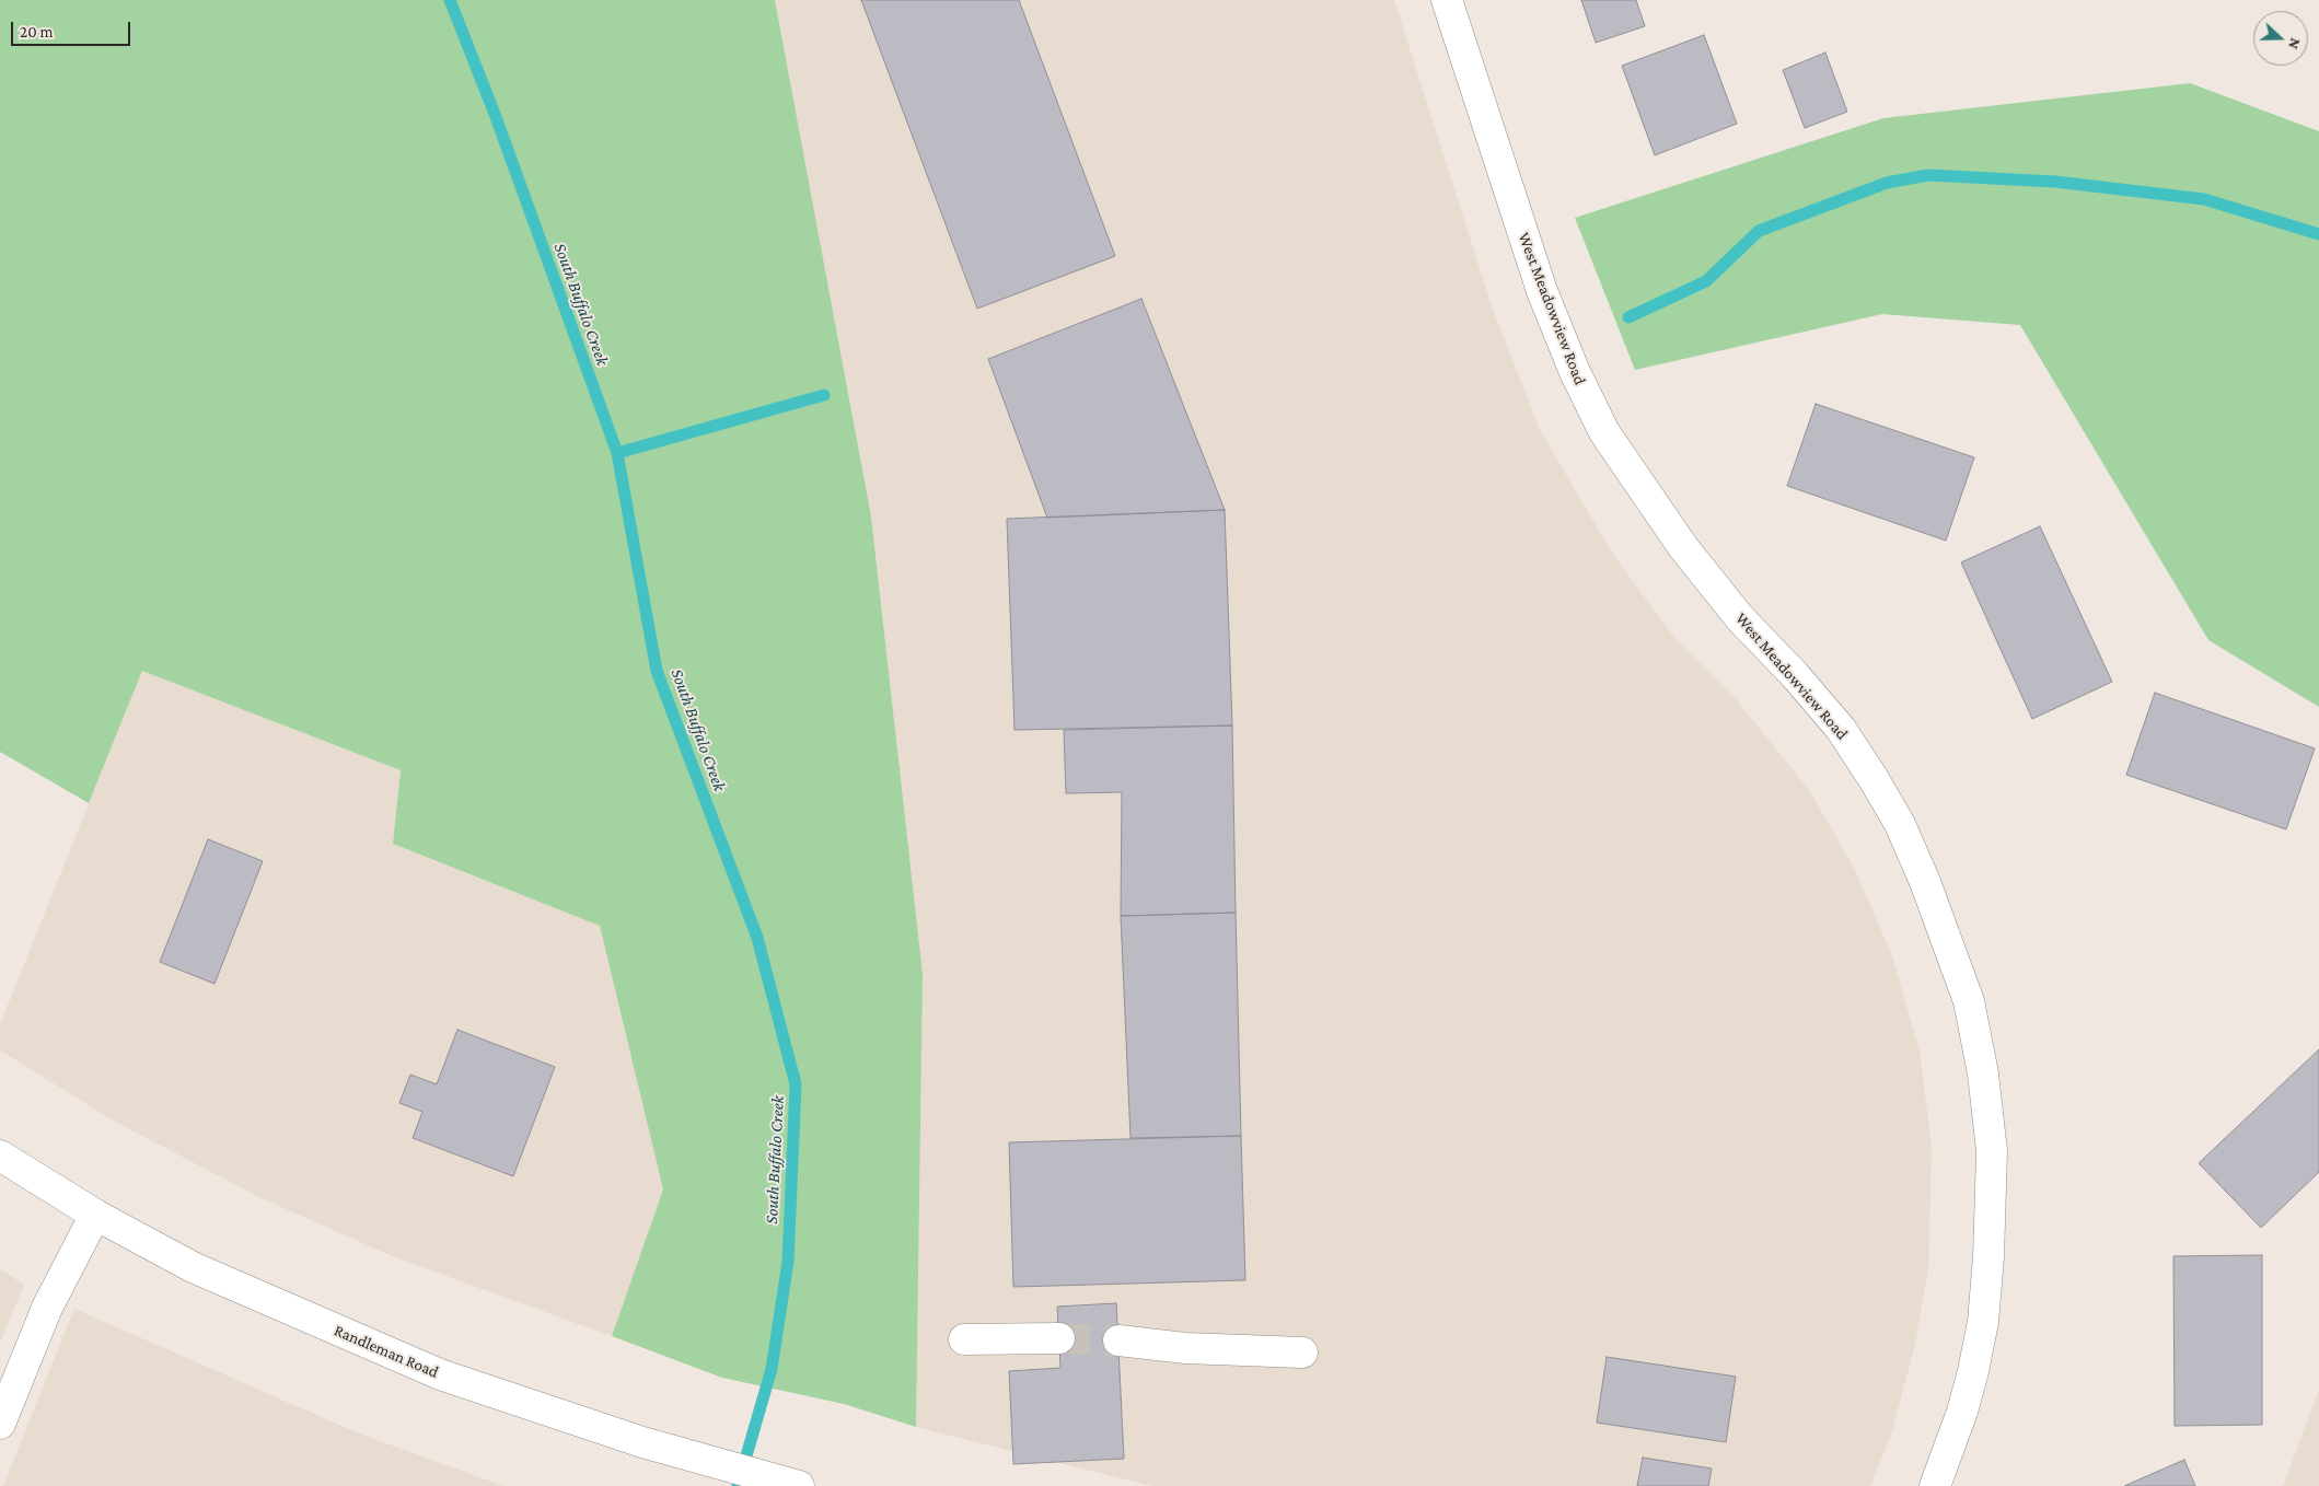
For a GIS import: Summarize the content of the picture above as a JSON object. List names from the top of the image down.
{
  "streets": {
    "street": ["West Meadowview Road", "Randleman Road"]
  },
  "water": ["South Buffalo Creek"],
  "scale_bar": "20 m",
  "north": "right"
}
